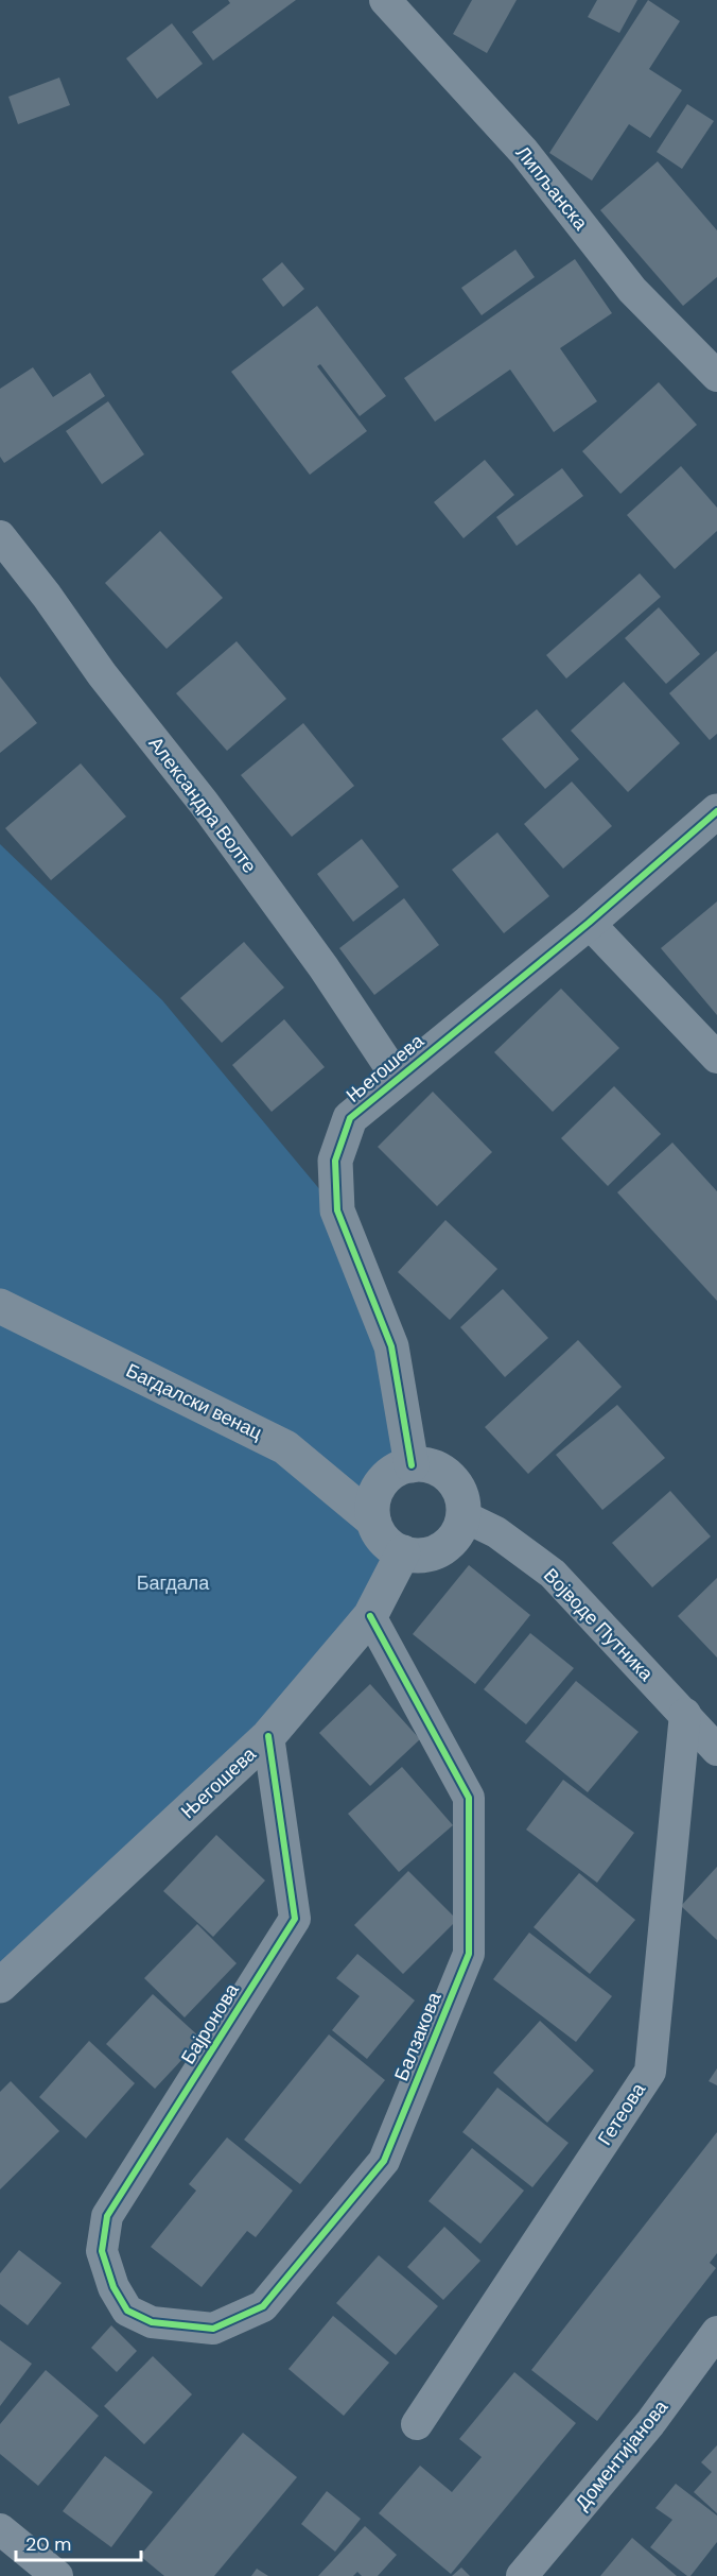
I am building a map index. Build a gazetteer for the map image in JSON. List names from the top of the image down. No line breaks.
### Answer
{"streets":{"street":["Липљанска","Александра Волте","Његошева","Багдалски венац","Војводе Путника","Бајронова","Балзакова","Гетеова","Доментијанова"]},"crossings":[["Александра Волте","Његошева"],["Његошева","Багдалски венац"],["Његошева","Војводе Путника"],["Његошева","Бајронова"],["Његошева","Балзакова"],["Багдалски венац","Војводе Путника"],["Војводе Путника","Гетеова"],["Бајронова","Балзакова"]],"parks":["Багдала"],"scale_bar":"20 m"}
